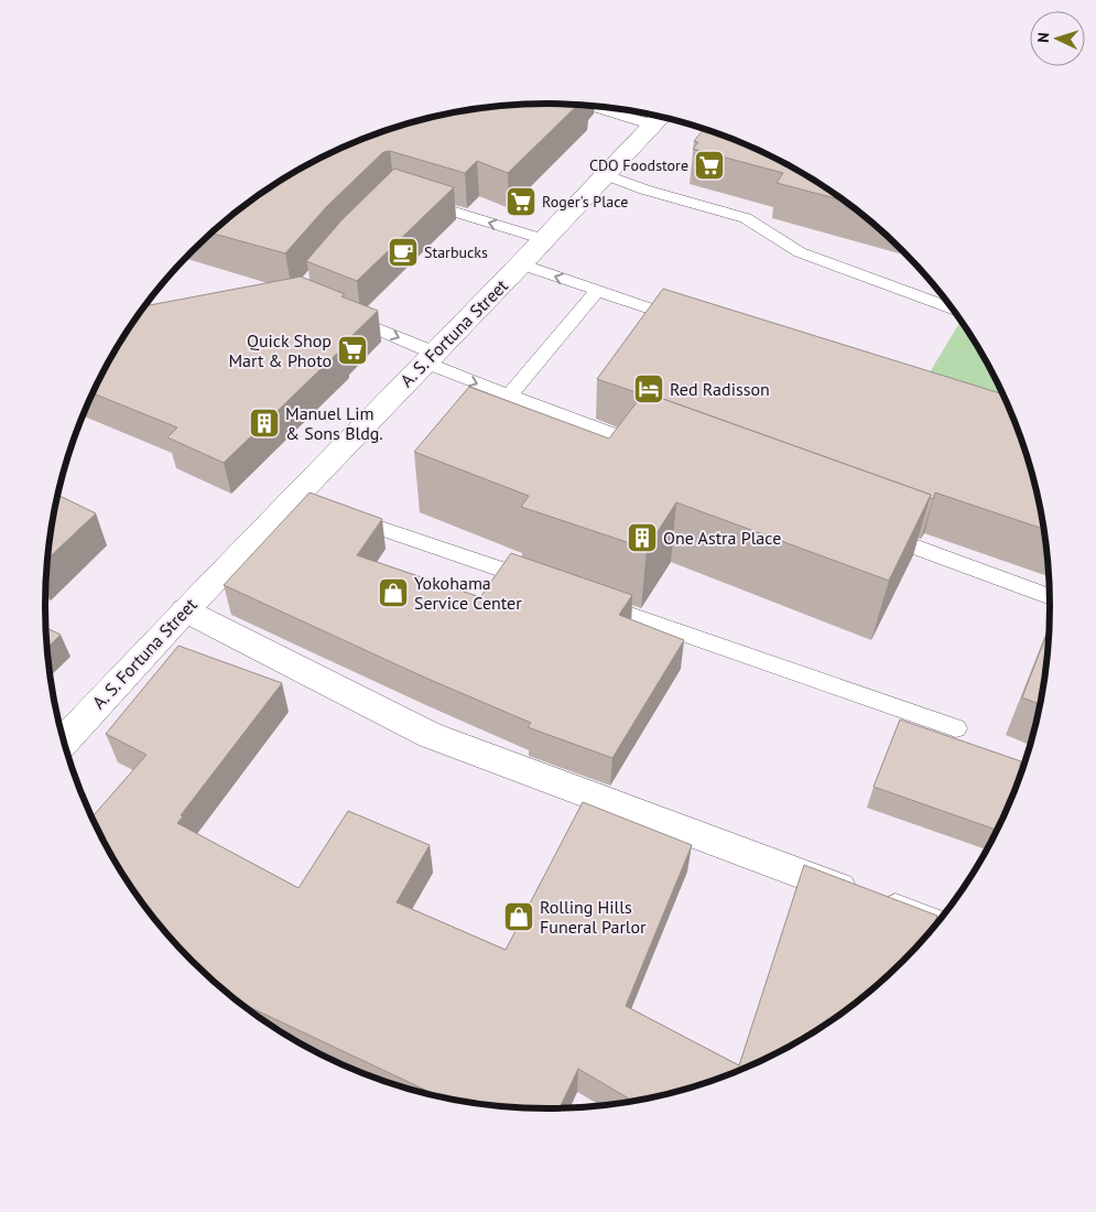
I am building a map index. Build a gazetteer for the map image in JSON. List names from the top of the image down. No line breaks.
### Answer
{"streets":{"main road":["A. S. Fortuna Street"]},"places":{"supermarket":["CDO Foodstore","Roger's Place","Quick Shop Mart & Photo"],"cafe":["Starbucks"],"hotel":["Red Radisson"],"building":["Manuel Lim & Sons Bldg.","One Astra Place"],"shop":["Yokohama Service Center","Rolling Hills Funeral Parlor"]},"north":"left"}
